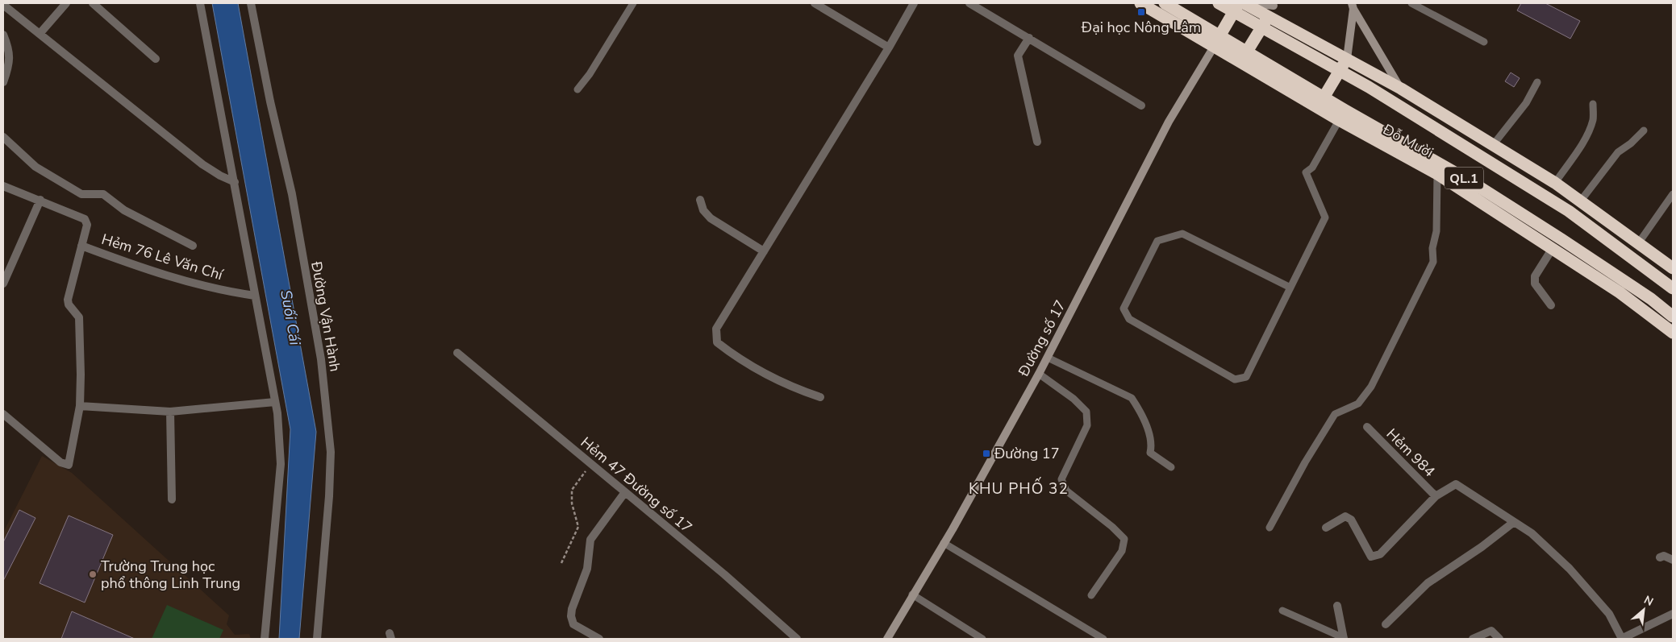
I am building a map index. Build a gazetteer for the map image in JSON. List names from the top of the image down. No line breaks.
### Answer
{"streets":{"highway":["Đỗ Mười","QL.1"],"street":["Hẻm 76 Lê Văn Chí","Đường Vận Hành","Đường số 17","Hẻm 984","Hẻm 47 Đường số 17"]},"crossings":[["Đỗ Mười","Đường số 17"]],"districts":["KHU PHỐ 32"],"water":["Suối Cái"],"places":{"transit":["Đại học Nông Lâm","Đường 17"],"other":["Trường Trung học phổ thông Linh Trung"]},"north":"top right"}
